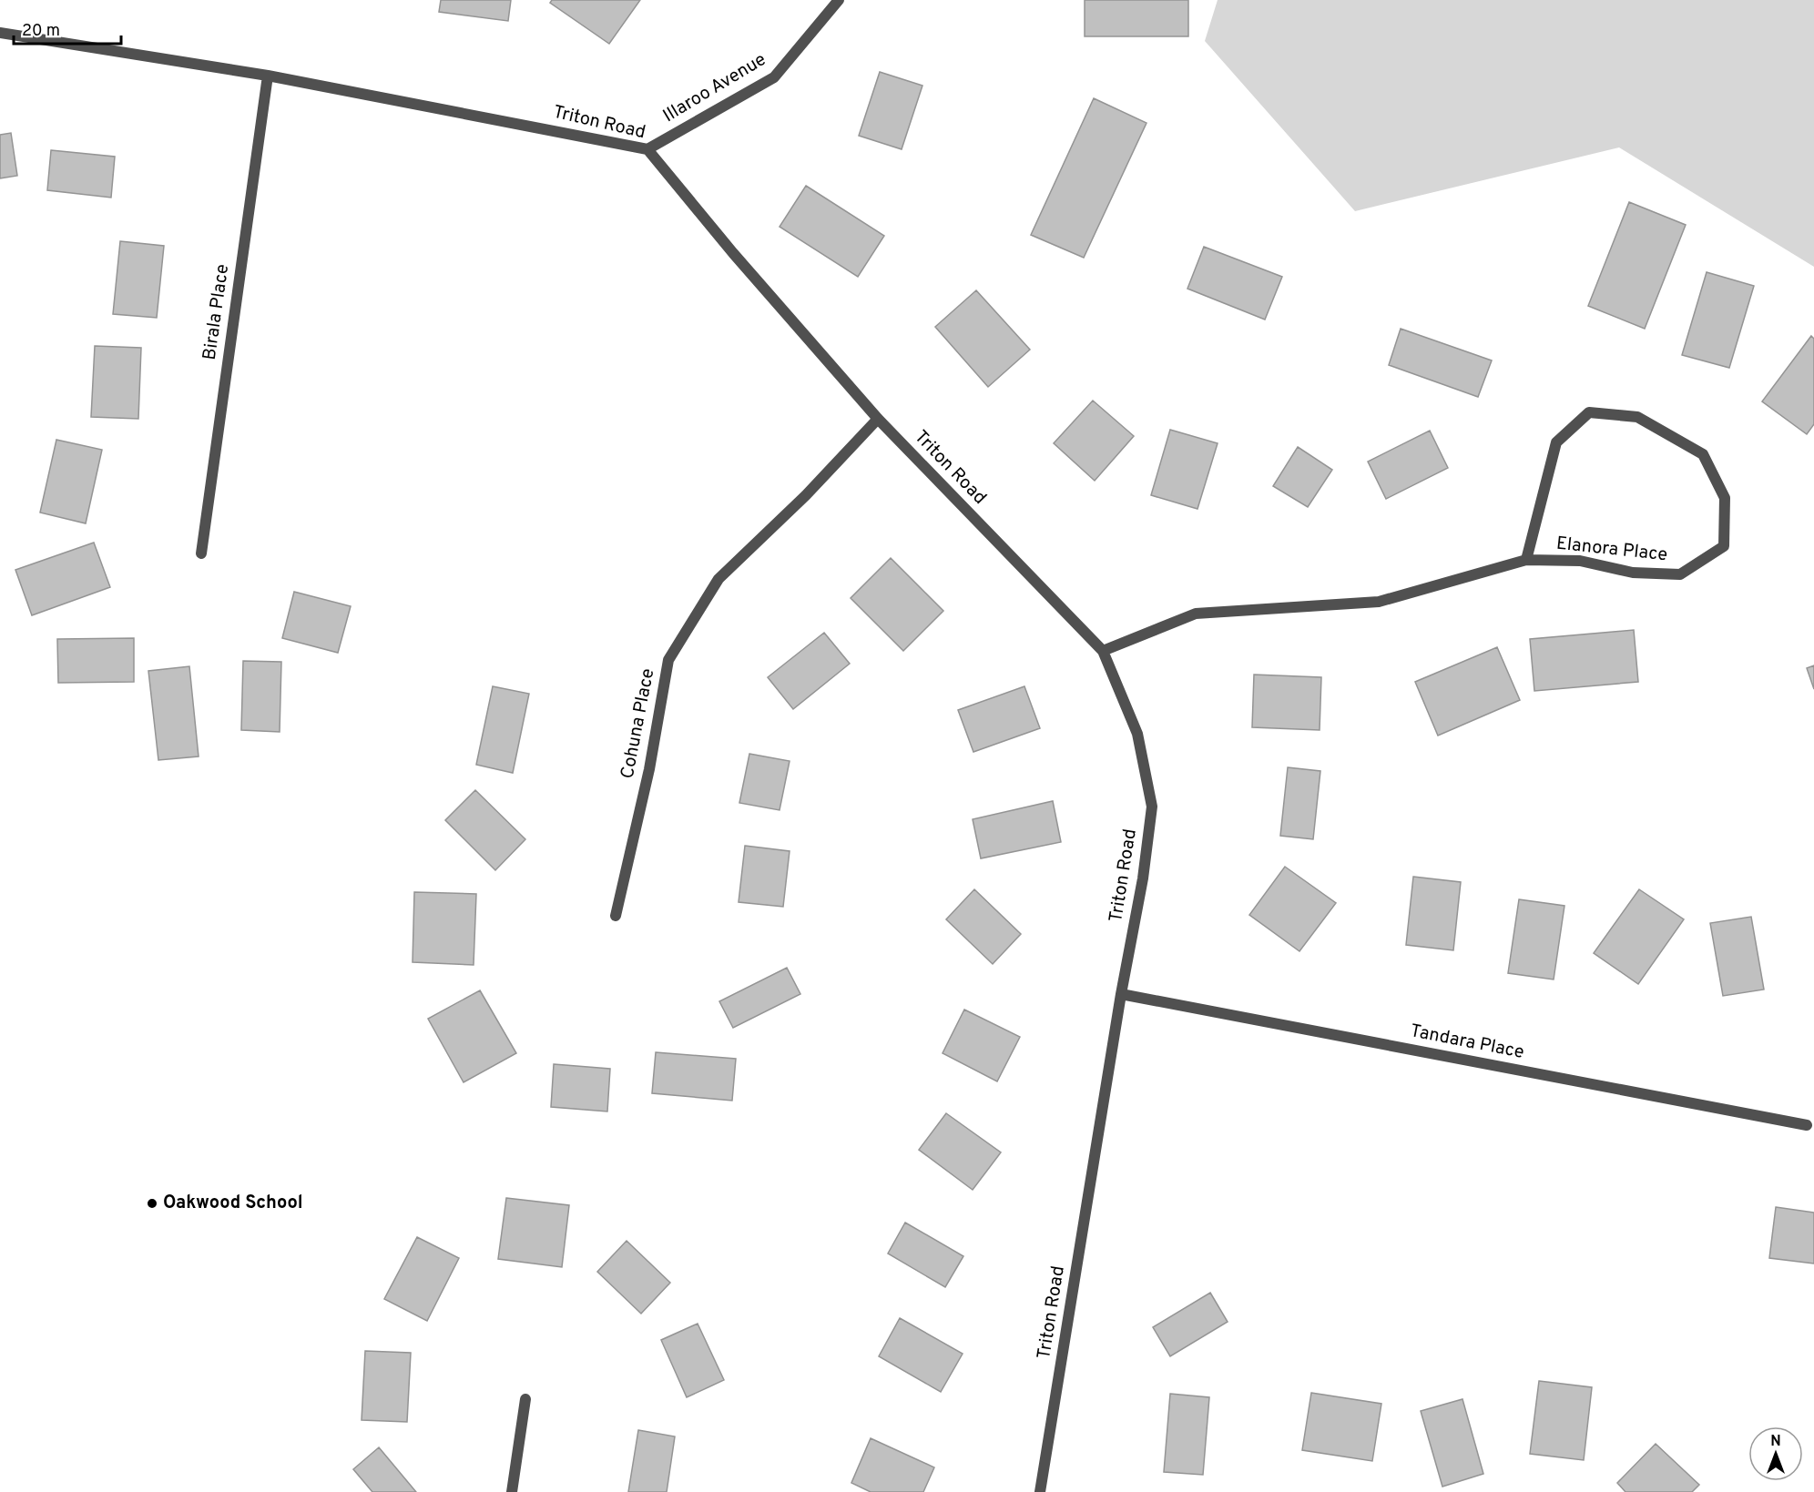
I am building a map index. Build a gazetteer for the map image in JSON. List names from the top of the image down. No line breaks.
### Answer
{"streets":{"street":["Illaroo Avenue","Triton Road","Birala Place","Elanora Place","Cohuna Place","Tandara Place"]},"crossings":[["Illaroo Avenue","Triton Road"],["Triton Road","Birala Place"],["Triton Road","Elanora Place"],["Triton Road","Cohuna Place"],["Triton Road","Tandara Place"]],"places":["Oakwood School"],"scale_bar":"20 m","north":"top"}
